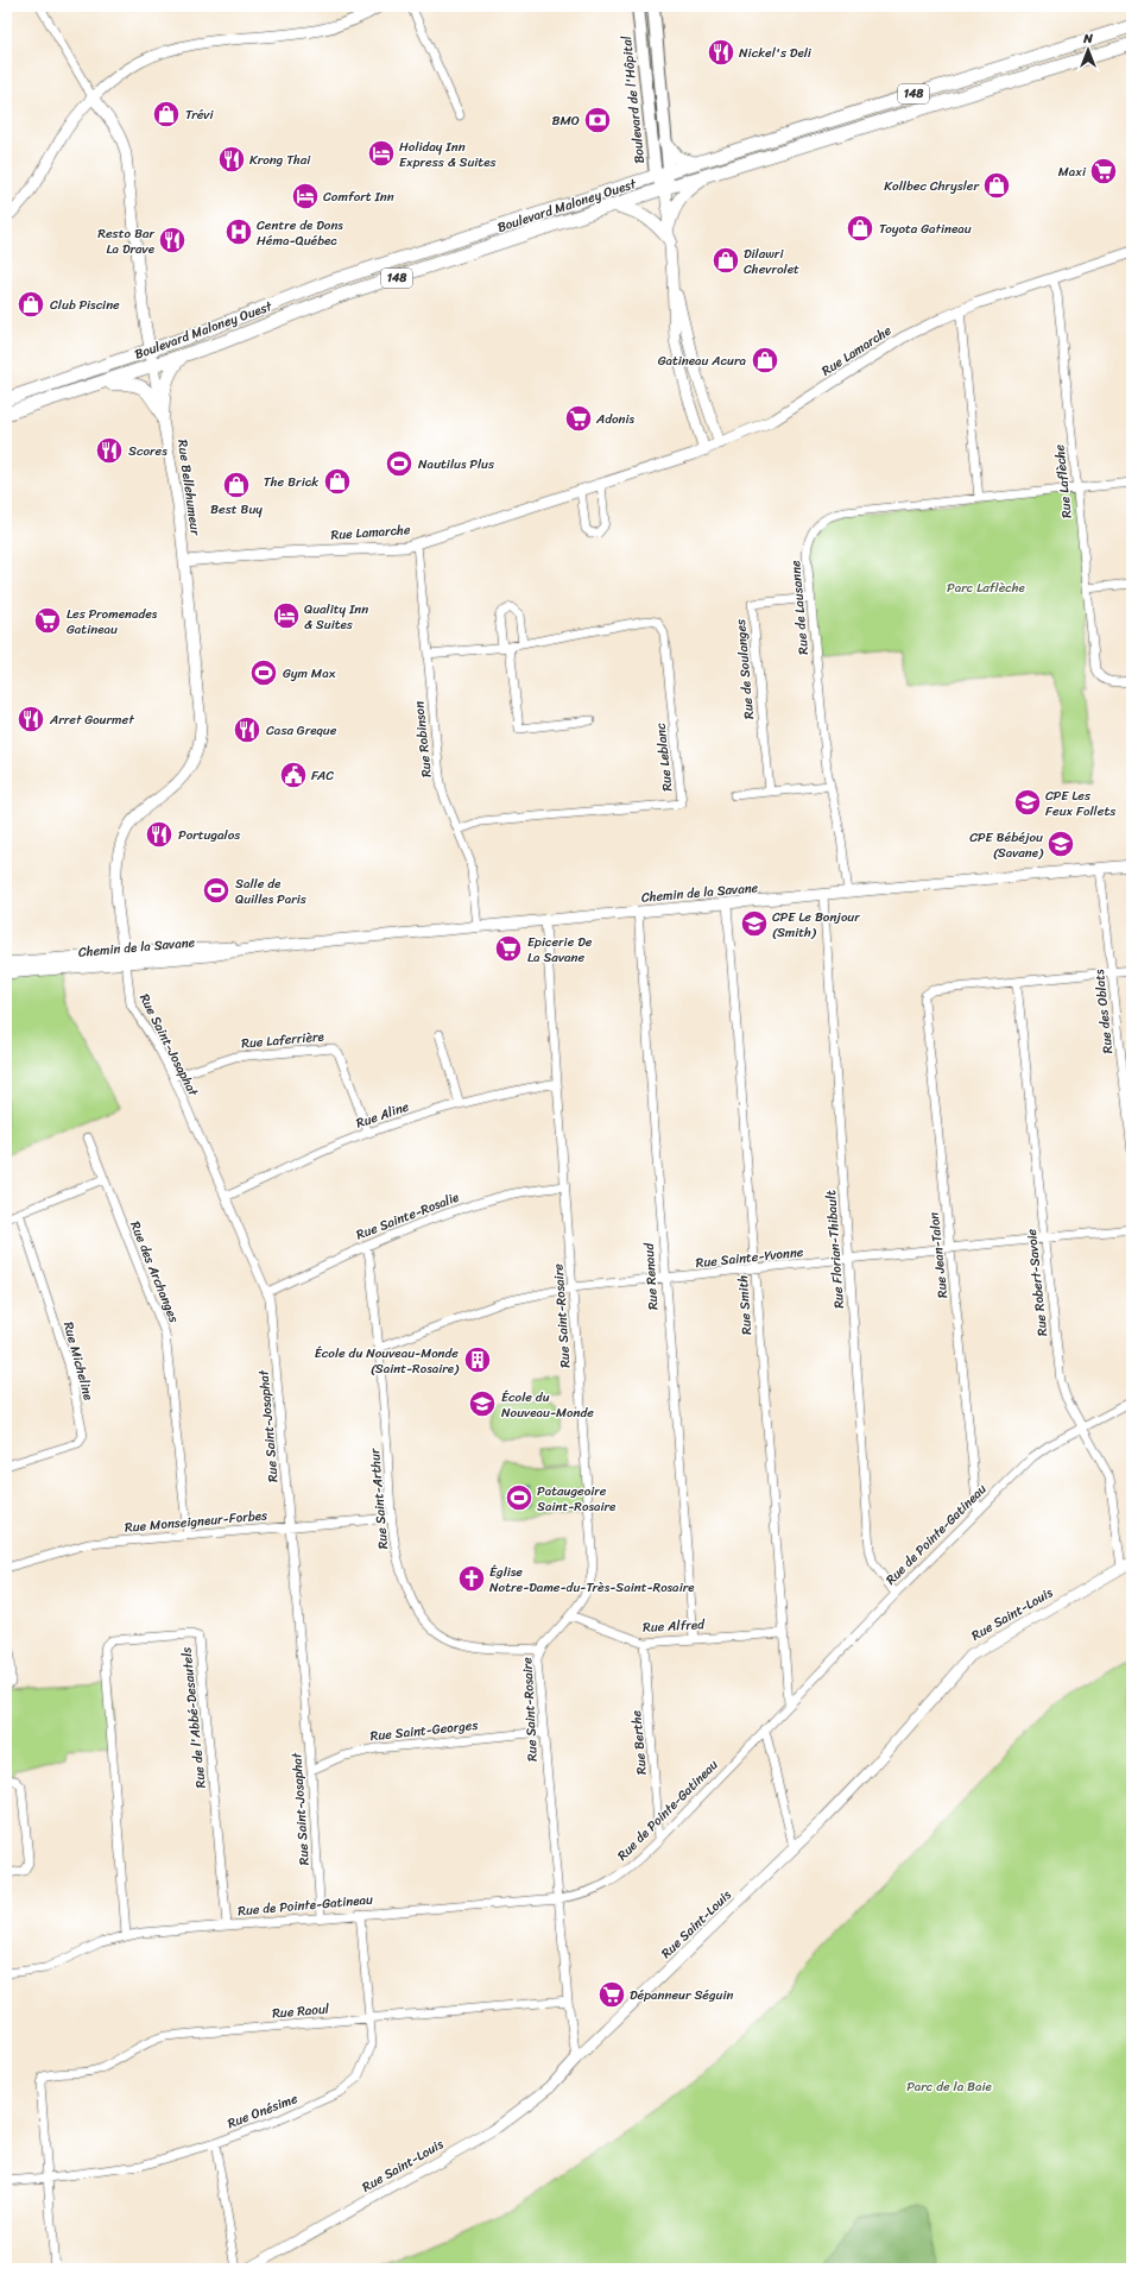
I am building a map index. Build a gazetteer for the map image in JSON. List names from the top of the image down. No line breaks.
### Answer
{"streets":{"main road":["148","Boulevard de l'Hôpital","Boulevard Maloney Ouest"],"street":["Rue Lamarche","Rue Laflèche","Rue Bellehumeur","Rue de Lausanne","Rue de Soulanges","Rue Robinson","Rue Leblanc","Chemin de la Savane","Rue des Oblats","Rue Laferrière","Rue Saint-Josaphat","Rue Aline","Rue Sainte-Rosalie","Rue Florian-Thibault","Rue Jean-Talon","Rue Sainte-Yvonne","Rue des Archanges","Rue Renaud","Rue Robert-Savoie","Rue Smith","Rue Saint-Rosaire","Rue Micheline","Rue Saint-Arthur","Rue Monseigneur-Forbes","Rue de Pointe-Gatineau","Rue Saint-Louis","Rue Alfred","Rue de l'Abbé-Desautels","Rue Saint-Georges","Rue Berthe","Rue Raoul","Rue Onésime"]},"crossings":[["Boulevard de l'Hôpital","Boulevard Maloney Ouest"],["Boulevard Maloney Ouest","Rue Bellehumeur"],["Rue Lamarche","Rue Laflèche"],["Rue Lamarche","Rue Bellehumeur"],["Rue Lamarche","Rue Robinson"],["Rue Laflèche","Rue de Lausanne"],["Rue Bellehumeur","Chemin de la Savane"],["Rue Bellehumeur","Rue Saint-Josaphat"],["Rue de Lausanne","Rue de Soulanges"],["Rue de Lausanne","Chemin de la Savane"],["Rue Robinson","Rue Leblanc"],["Rue Robinson","Chemin de la Savane"],["Chemin de la Savane","Rue des Oblats"],["Chemin de la Savane","Rue Saint-Josaphat"],["Chemin de la Savane","Rue Florian-Thibault"],["Chemin de la Savane","Rue Renaud"],["Chemin de la Savane","Rue Smith"],["Chemin de la Savane","Rue Saint-Rosaire"],["Rue Laferrière","Rue Saint-Josaphat"],["Rue Laferrière","Rue Aline"],["Rue Saint-Josaphat","Rue Aline"],["Rue Saint-Josaphat","Rue Sainte-Rosalie"],["Rue Saint-Josaphat","Rue Monseigneur-Forbes"],["Rue Saint-Josaphat","Rue de Pointe-Gatineau"],["Rue Saint-Josaphat","Rue Saint-Georges"],["Rue Aline","Rue Saint-Rosaire"],["Rue Sainte-Rosalie","Rue Saint-Rosaire"],["Rue Sainte-Rosalie","Rue Saint-Arthur"],["Rue Florian-Thibault","Rue Sainte-Yvonne"],["Rue Florian-Thibault","Rue de Pointe-Gatineau"],["Rue Jean-Talon","Rue Sainte-Yvonne"],["Rue Jean-Talon","Rue Robert-Savoie"],["Rue Jean-Talon","Rue de Pointe-Gatineau"],["Rue Sainte-Yvonne","Rue Renaud"],["Rue Sainte-Yvonne","Rue Robert-Savoie"],["Rue Sainte-Yvonne","Rue Smith"],["Rue Sainte-Yvonne","Rue Saint-Rosaire"],["Rue Sainte-Yvonne","Rue Saint-Arthur"],["Rue des Archanges","Rue Monseigneur-Forbes"],["Rue Renaud","Rue Alfred"],["Rue Robert-Savoie","Rue de Pointe-Gatineau"],["Rue Robert-Savoie","Rue Saint-Louis"],["Rue Smith","Rue de Pointe-Gatineau"],["Rue Smith","Rue Alfred"],["Rue Saint-Rosaire","Rue Saint-Arthur"],["Rue Saint-Rosaire","Rue de Pointe-Gatineau"],["Rue Saint-Rosaire","Rue Saint-Louis"],["Rue Saint-Rosaire","Rue Alfred"],["Rue Saint-Rosaire","Rue Saint-Georges"],["Rue Saint-Rosaire","Rue Raoul"],["Rue Saint-Arthur","Rue Monseigneur-Forbes"],["Rue de Pointe-Gatineau","Rue de l'Abbé-Desautels"],["Rue de Pointe-Gatineau","Rue Berthe"],["Rue de Pointe-Gatineau","Rue Onésime"],["Rue Alfred","Rue Berthe"],["Rue Raoul","Rue Onésime"]],"parks":["Parc Laflèche","Parc de la Baie"],"places":{"restaurant":["Nickel's Deli","Krong Thai","Resto Bar La Drave","Scores","Arret Gourmet","Casa Greque","Portugalos"],"shop":["Trévi","Kollbec Chrysler","Toyota Gatineau","Dilawri Chevrolet","Club Piscine","Gatineau Acura","The Brick","Best Buy"],"bank":["BMO"],"hotel":["Holiday Inn Express & Suites","Comfort Inn","Quality Inn & Suites"],"supermarket":["Maxi","Adonis","Les Promenades Gatineau","Epicerie De La Savane","Dépanneur Séguin"],"hospital":["Centre de Dons Héma-Québec"],"sports":["Nautilus Plus","Gym Max","Salle de Quilles Paris","Pataugeoire Saint-Rosaire"],"public building":["FAC"],"school or university":["CPE Les Feux Follets","CPE Bébéjou (Savane)","CPE Le Bonjour (Smith)","École du Nouveau-Monde"],"building":["École du Nouveau-Monde (Saint-Rosaire)"],"church":["Église Notre-Dame-du-Très-Saint-Rosaire"]},"north":"top"}
